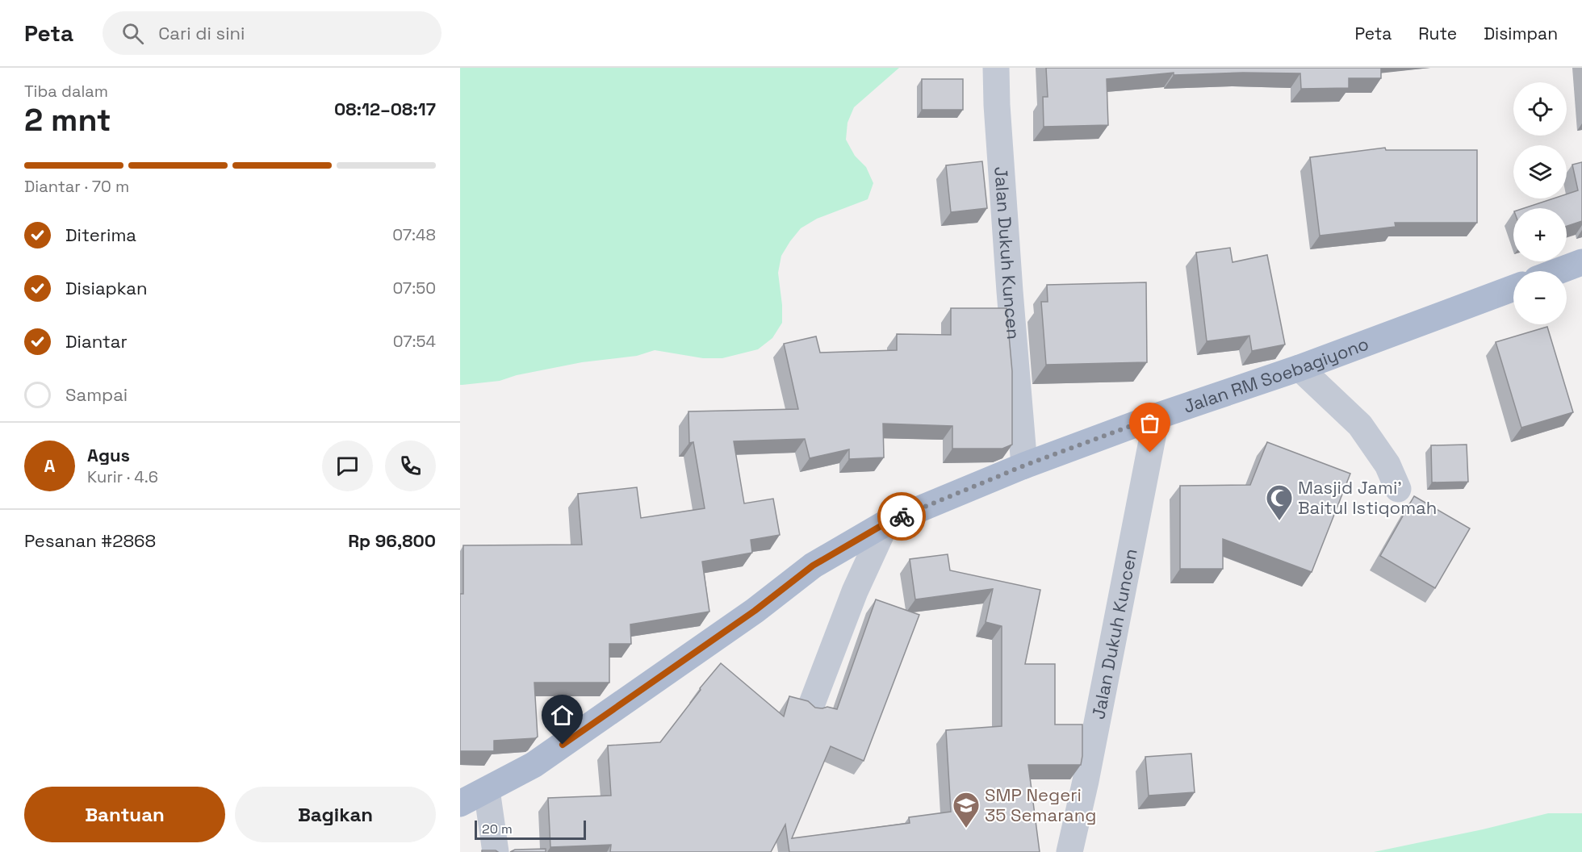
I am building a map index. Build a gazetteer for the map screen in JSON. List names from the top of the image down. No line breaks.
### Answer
{"streets":{"main road":["Jalan RM Soebagiyono"],"street":["Jalan Dukuh Kuncen"]},"crossings":[["Jalan Dukuh Kuncen","Jalan RM Soebagiyono"]],"places":{"mosque":["Masjid Jami' Baitul Istiqomah"],"school or university":["SMP Negeri 35 Semarang"]},"scale_bar":"20 m","page":{"header":"Peta","search":"Cari di sini","nav":["Peta","Rute","Disimpan"],"heading":["2 mnt","Tiba dalam","08:12–08:17"],"panel":["Agus","Kurir · 4.6","Pesanan #2868","Rp 96,800"],"map_buttons":["+","−"],"bar":"Diantar · 70 m","list":[["Diterima","07:48"],["Disiapkan","07:50"],["Diantar","07:54"],"Sampai"],"round":"A","buttons":["Bantuan","Bagikan"],"scale":"20 m"}}
